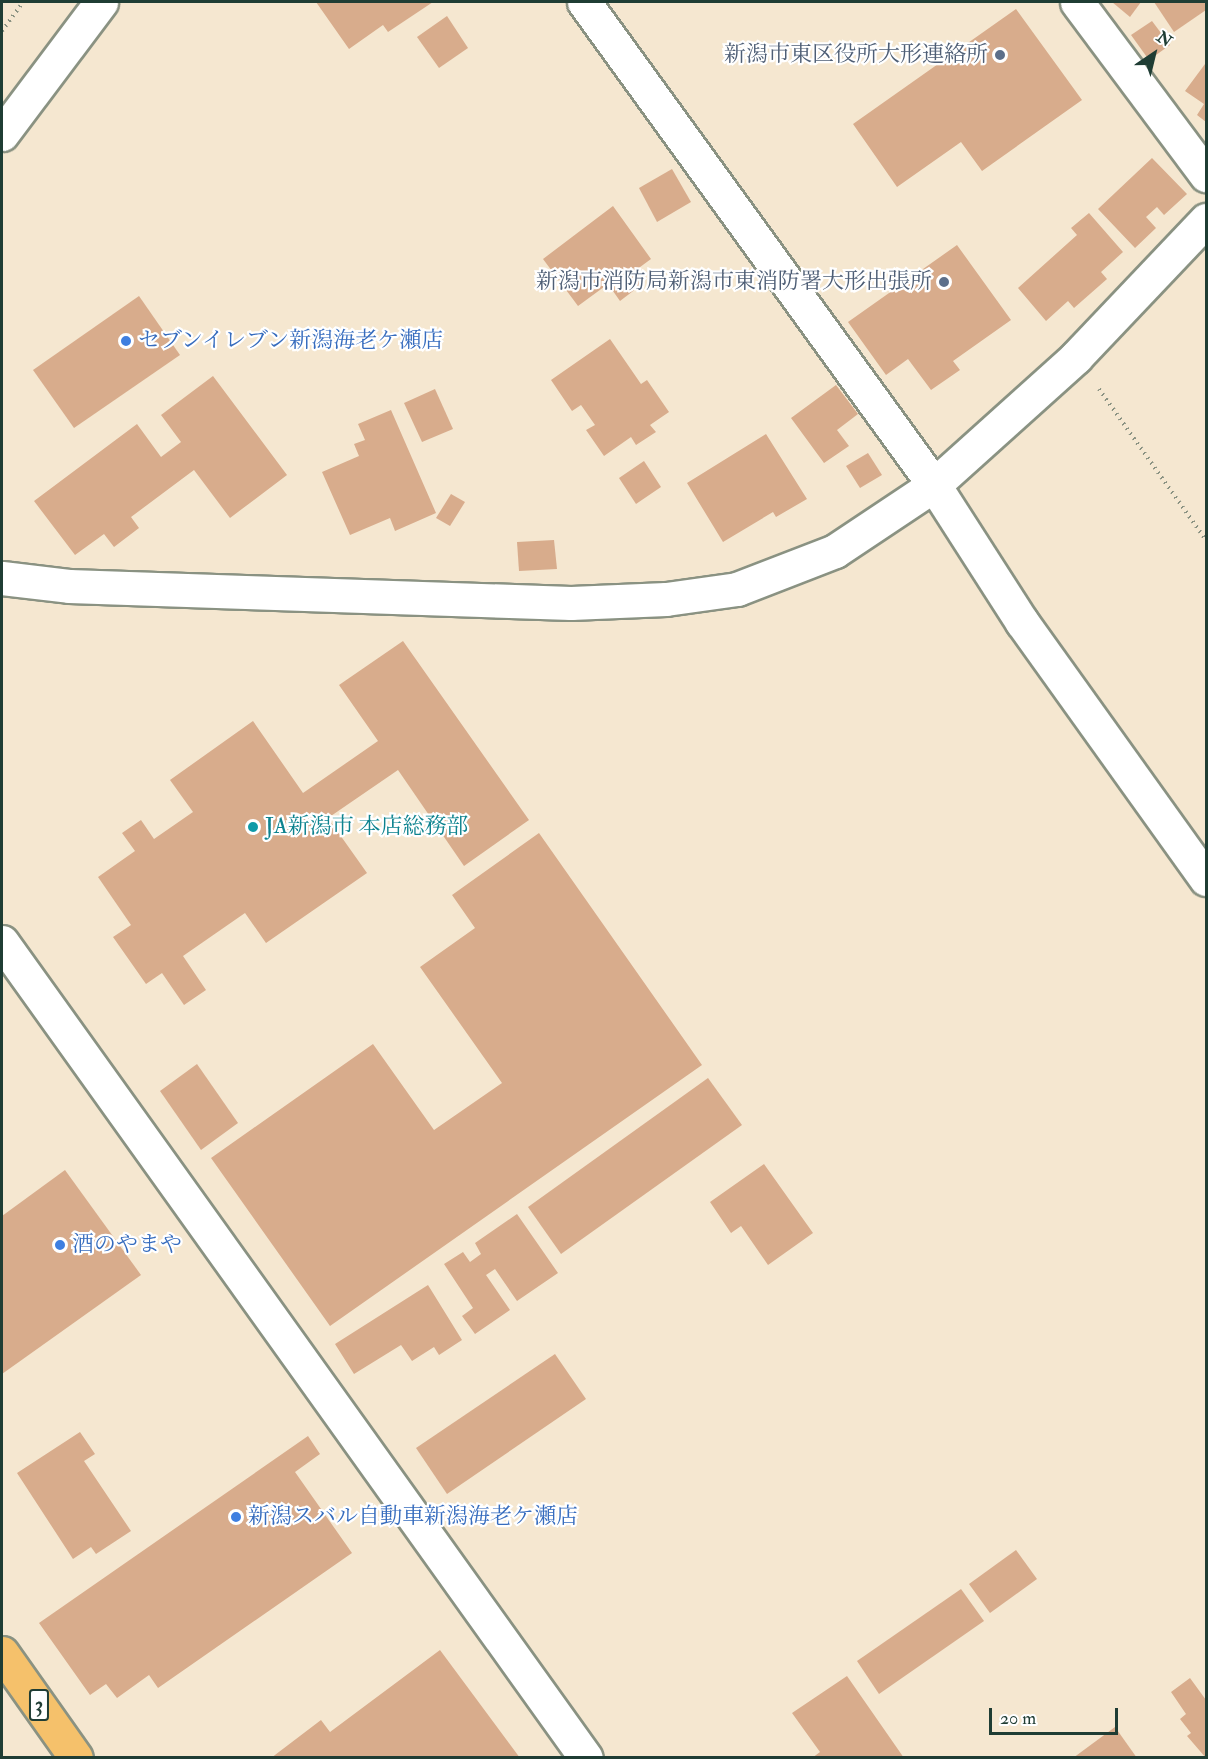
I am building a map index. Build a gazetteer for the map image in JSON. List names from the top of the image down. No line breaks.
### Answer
{"streets":{"main road":["3"]},"places":["新潟市東区役所大形連絡所","新潟市消防局新潟市東消防署大形出張所","セブンイレブン新潟海老ケ瀬店","JA新潟市 本店総務部","酒のやまや","新潟スバル自動車新潟海老ケ瀬店"],"scale_bar":"20 m","north":"top right"}
